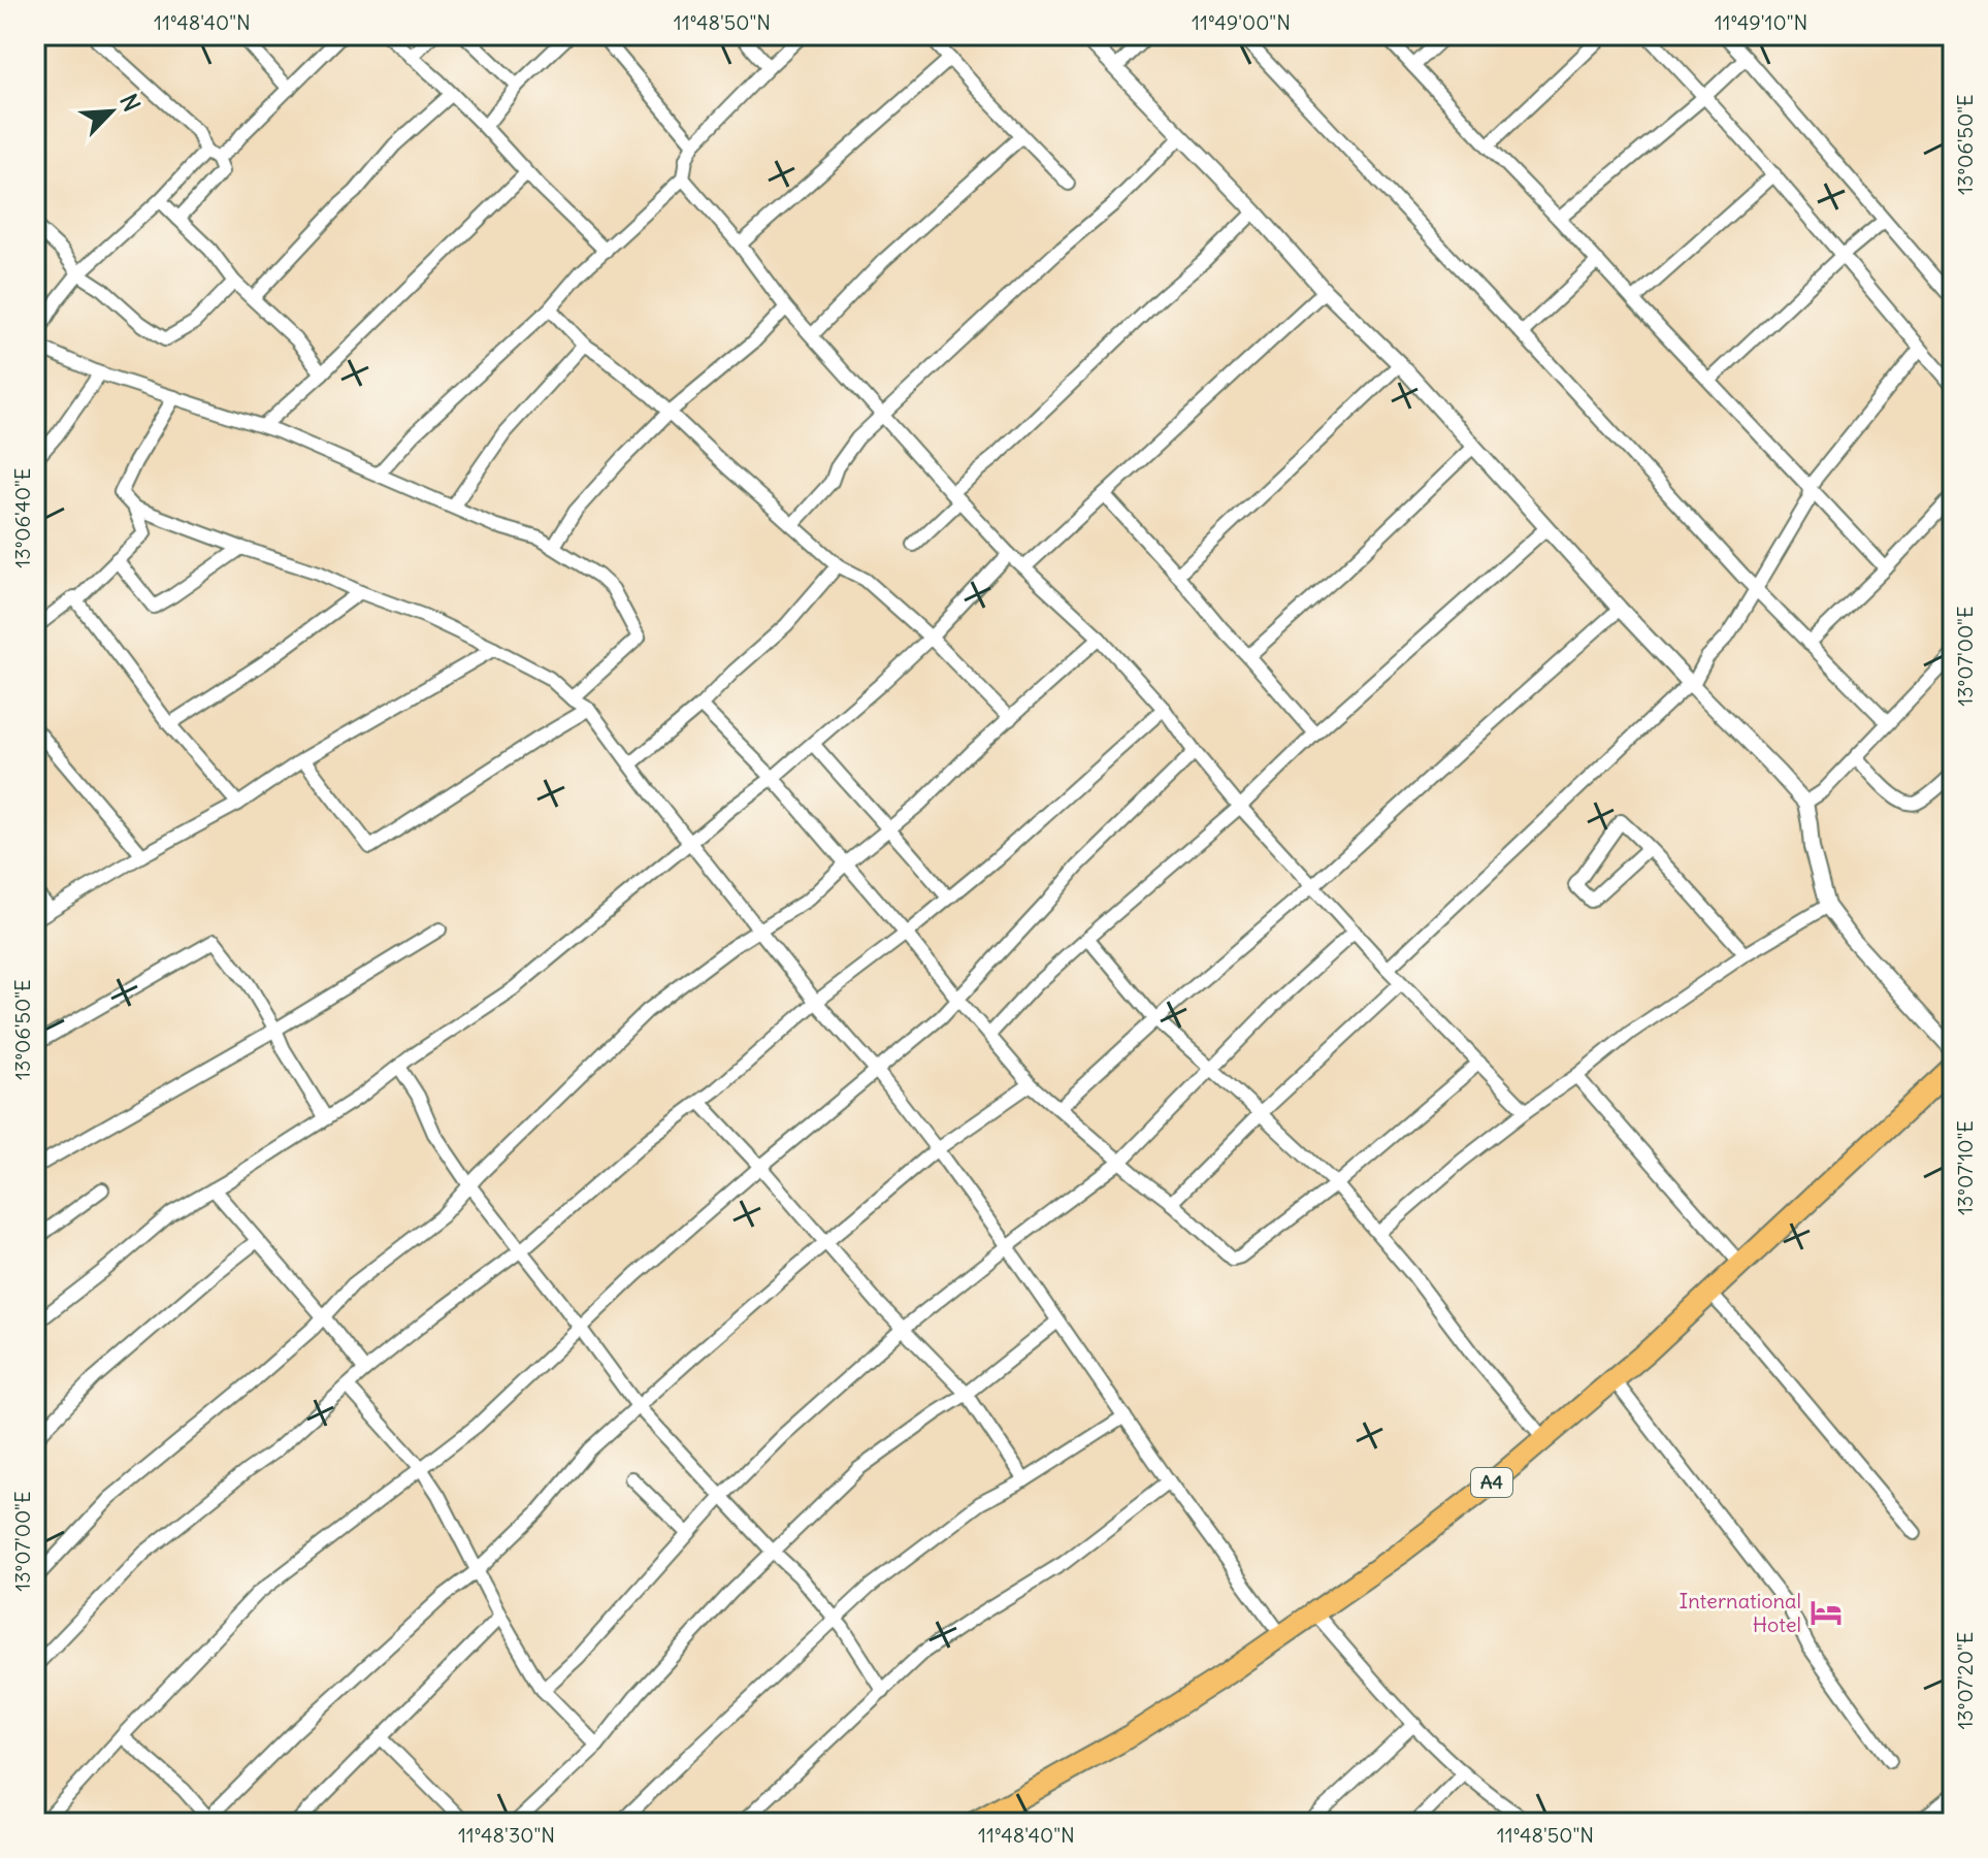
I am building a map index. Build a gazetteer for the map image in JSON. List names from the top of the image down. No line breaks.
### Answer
{"streets":{"highway":["A4"]},"places":{"hotel":["International Hotel"]},"north":"top right","coordinates":["11°48'40\"N","11°48'50\"N","11°49'00\"N","11°49'10\"N","13°06'50\"E","13°06'40\"E","13°07'00\"E","13°07'10\"E","13°07'20\"E","11°48'30\"N"]}
